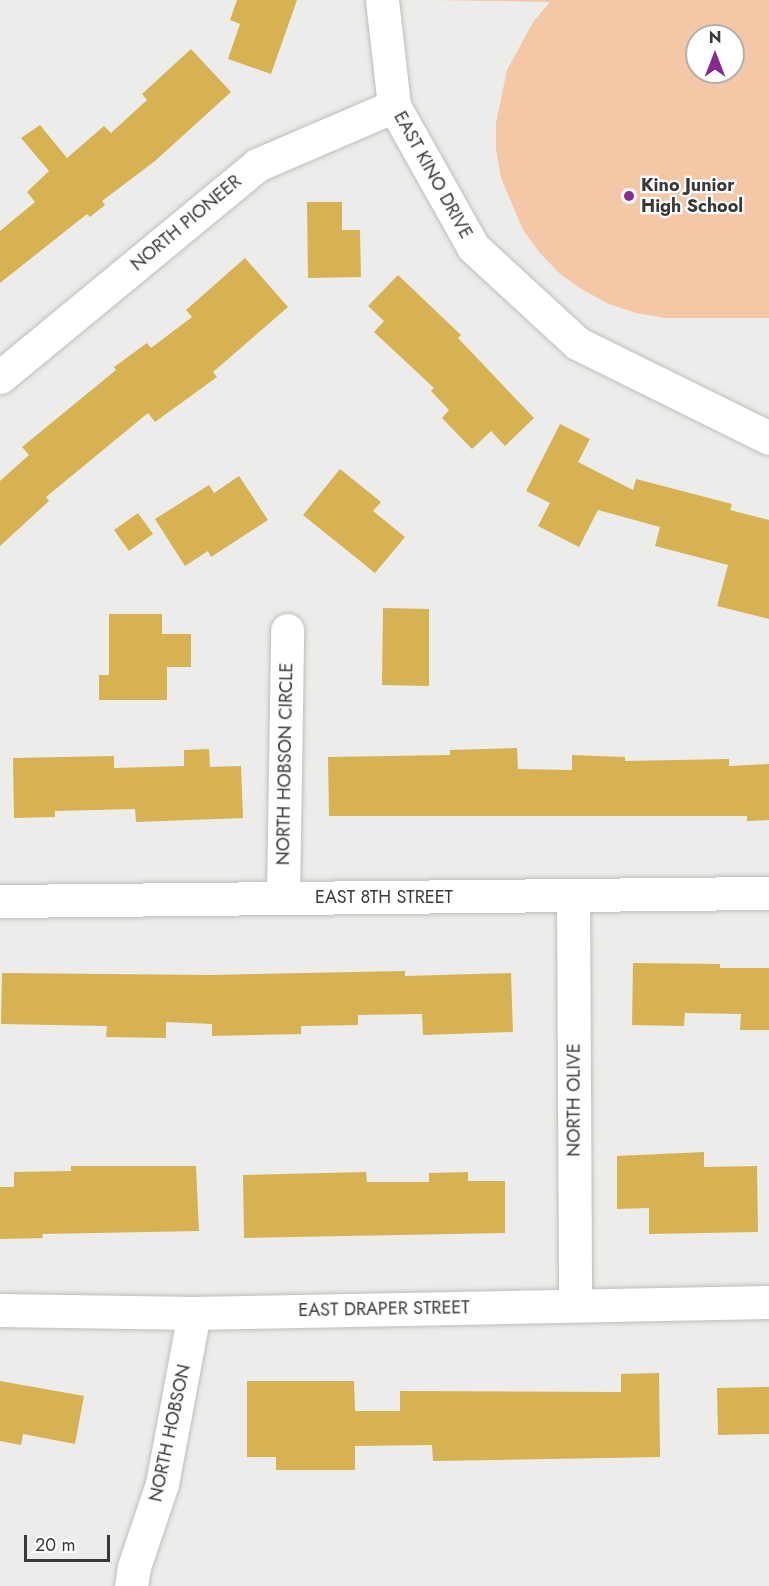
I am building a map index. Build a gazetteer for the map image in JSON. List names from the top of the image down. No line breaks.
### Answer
{"streets":{"street":["EAST KINO DRIVE","NORTH PIONEER","NORTH HOBSON CIRCLE","EAST 8TH STREET","NORTH OLIVE","EAST DRAPER STREET","NORTH HOBSON"]},"crossings":[["EAST KINO DRIVE","NORTH PIONEER"],["NORTH HOBSON CIRCLE","EAST 8TH STREET"],["EAST 8TH STREET","NORTH OLIVE"],["NORTH OLIVE","EAST DRAPER STREET"],["EAST DRAPER STREET","NORTH HOBSON"]],"places":["Kino Junior High School"],"scale_bar":"20 m","north":"top"}
